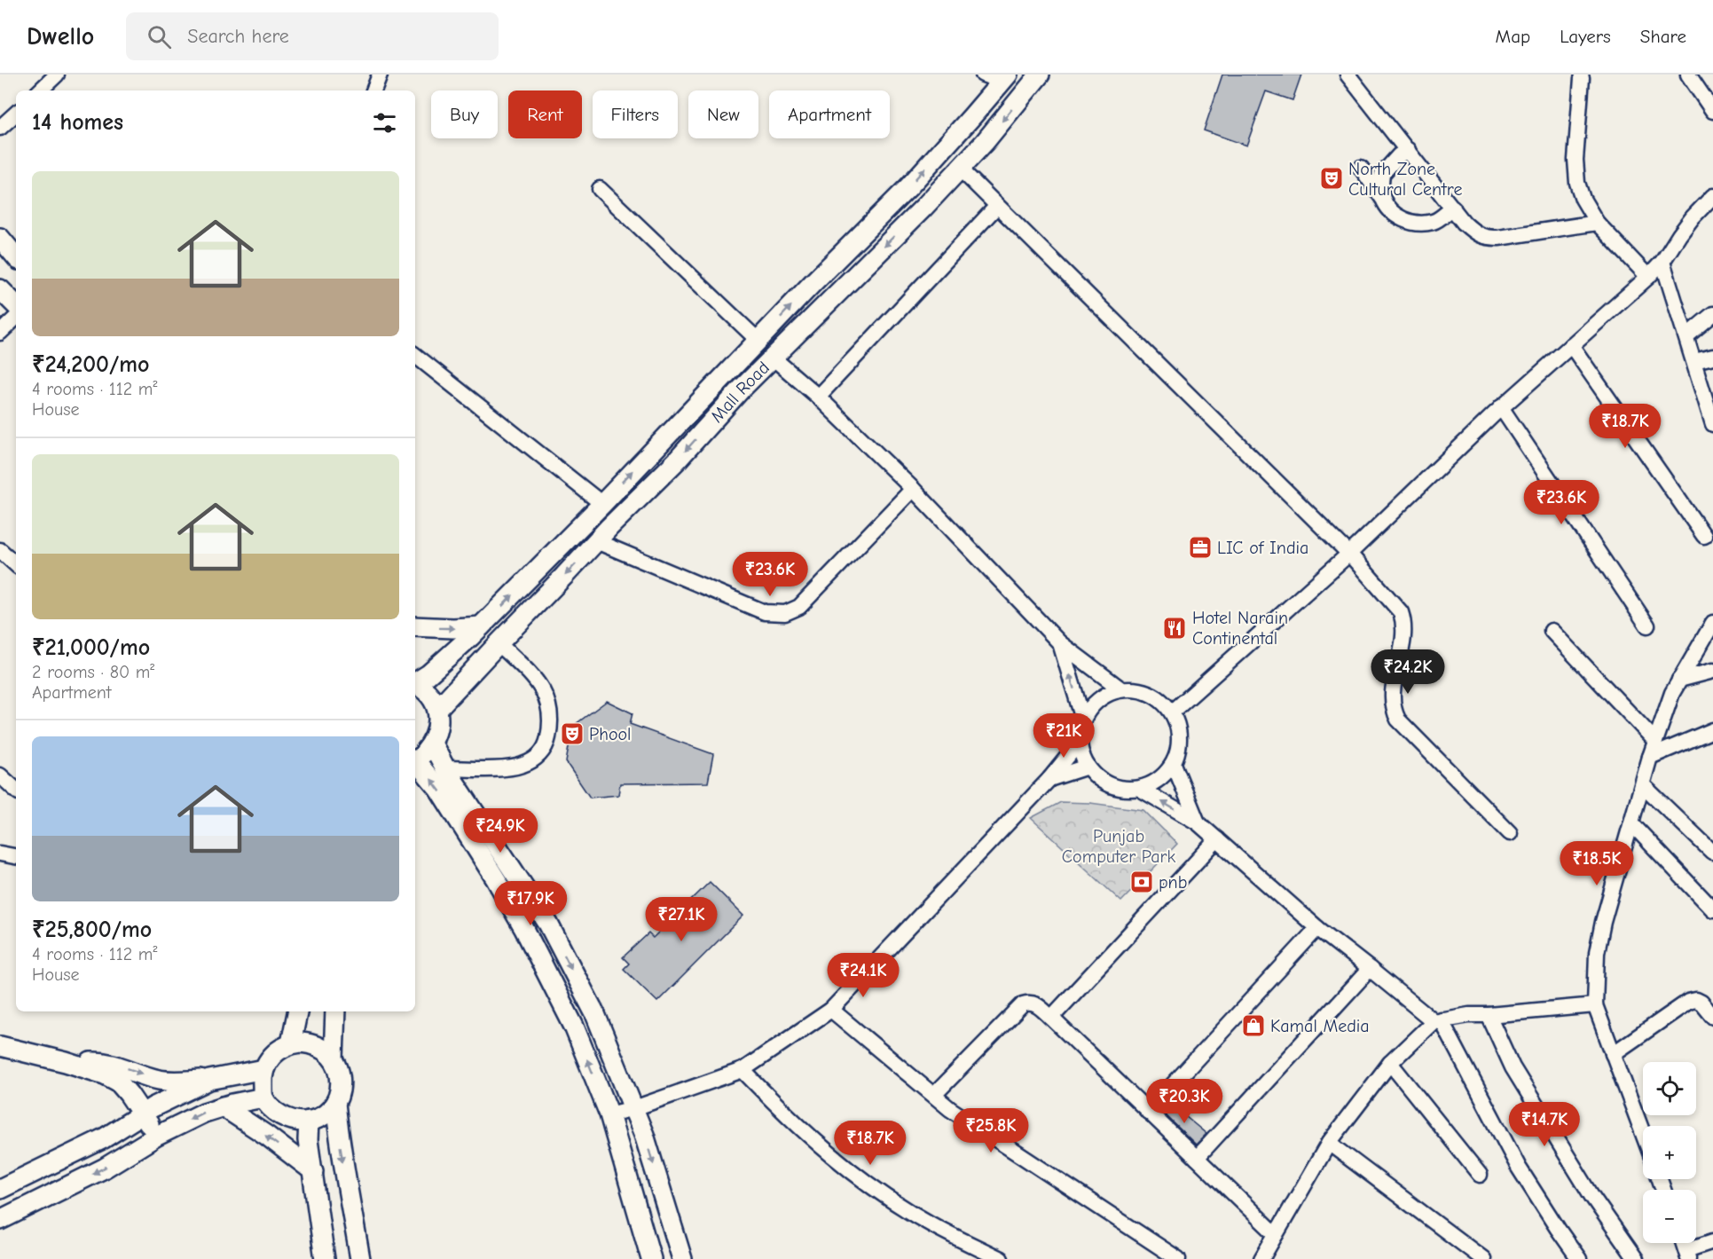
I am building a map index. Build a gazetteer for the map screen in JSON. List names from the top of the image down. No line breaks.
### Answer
{"streets":{"main road":["Mall Road"]},"parks":["Punjab Computer Park"],"places":{"theatre":["North Zone Cultural Centre","Phool"],"office":["LIC of India"],"restaurant":["Hotel Narain Continental"],"bank":["pnb"],"shop":["Kamal Media"]},"page":{"header":"Dwello","search":"Search here","nav":["Map","Layers","Share"],"chip":["Buy","Rent","Filters","New","Apartment"],"heading":"14 homes","list":[{"name":"₹24,200/mo","note":"4 rooms · 112 m² · House"},{"name":"₹21,000/mo","note":"2 rooms · 80 m² · Apartment"},{"name":"₹25,800/mo","note":"4 rooms · 112 m² · House"}],"price":["₹18.7K","₹23.6K","₹23.6K","₹24.2K","₹21K","₹24.9K","₹18.5K","₹17.9K","₹27.1K","₹24.1K","₹20.3K","₹14.7K","₹25.8K","₹18.7K"],"map_buttons":["+","−"]}}
